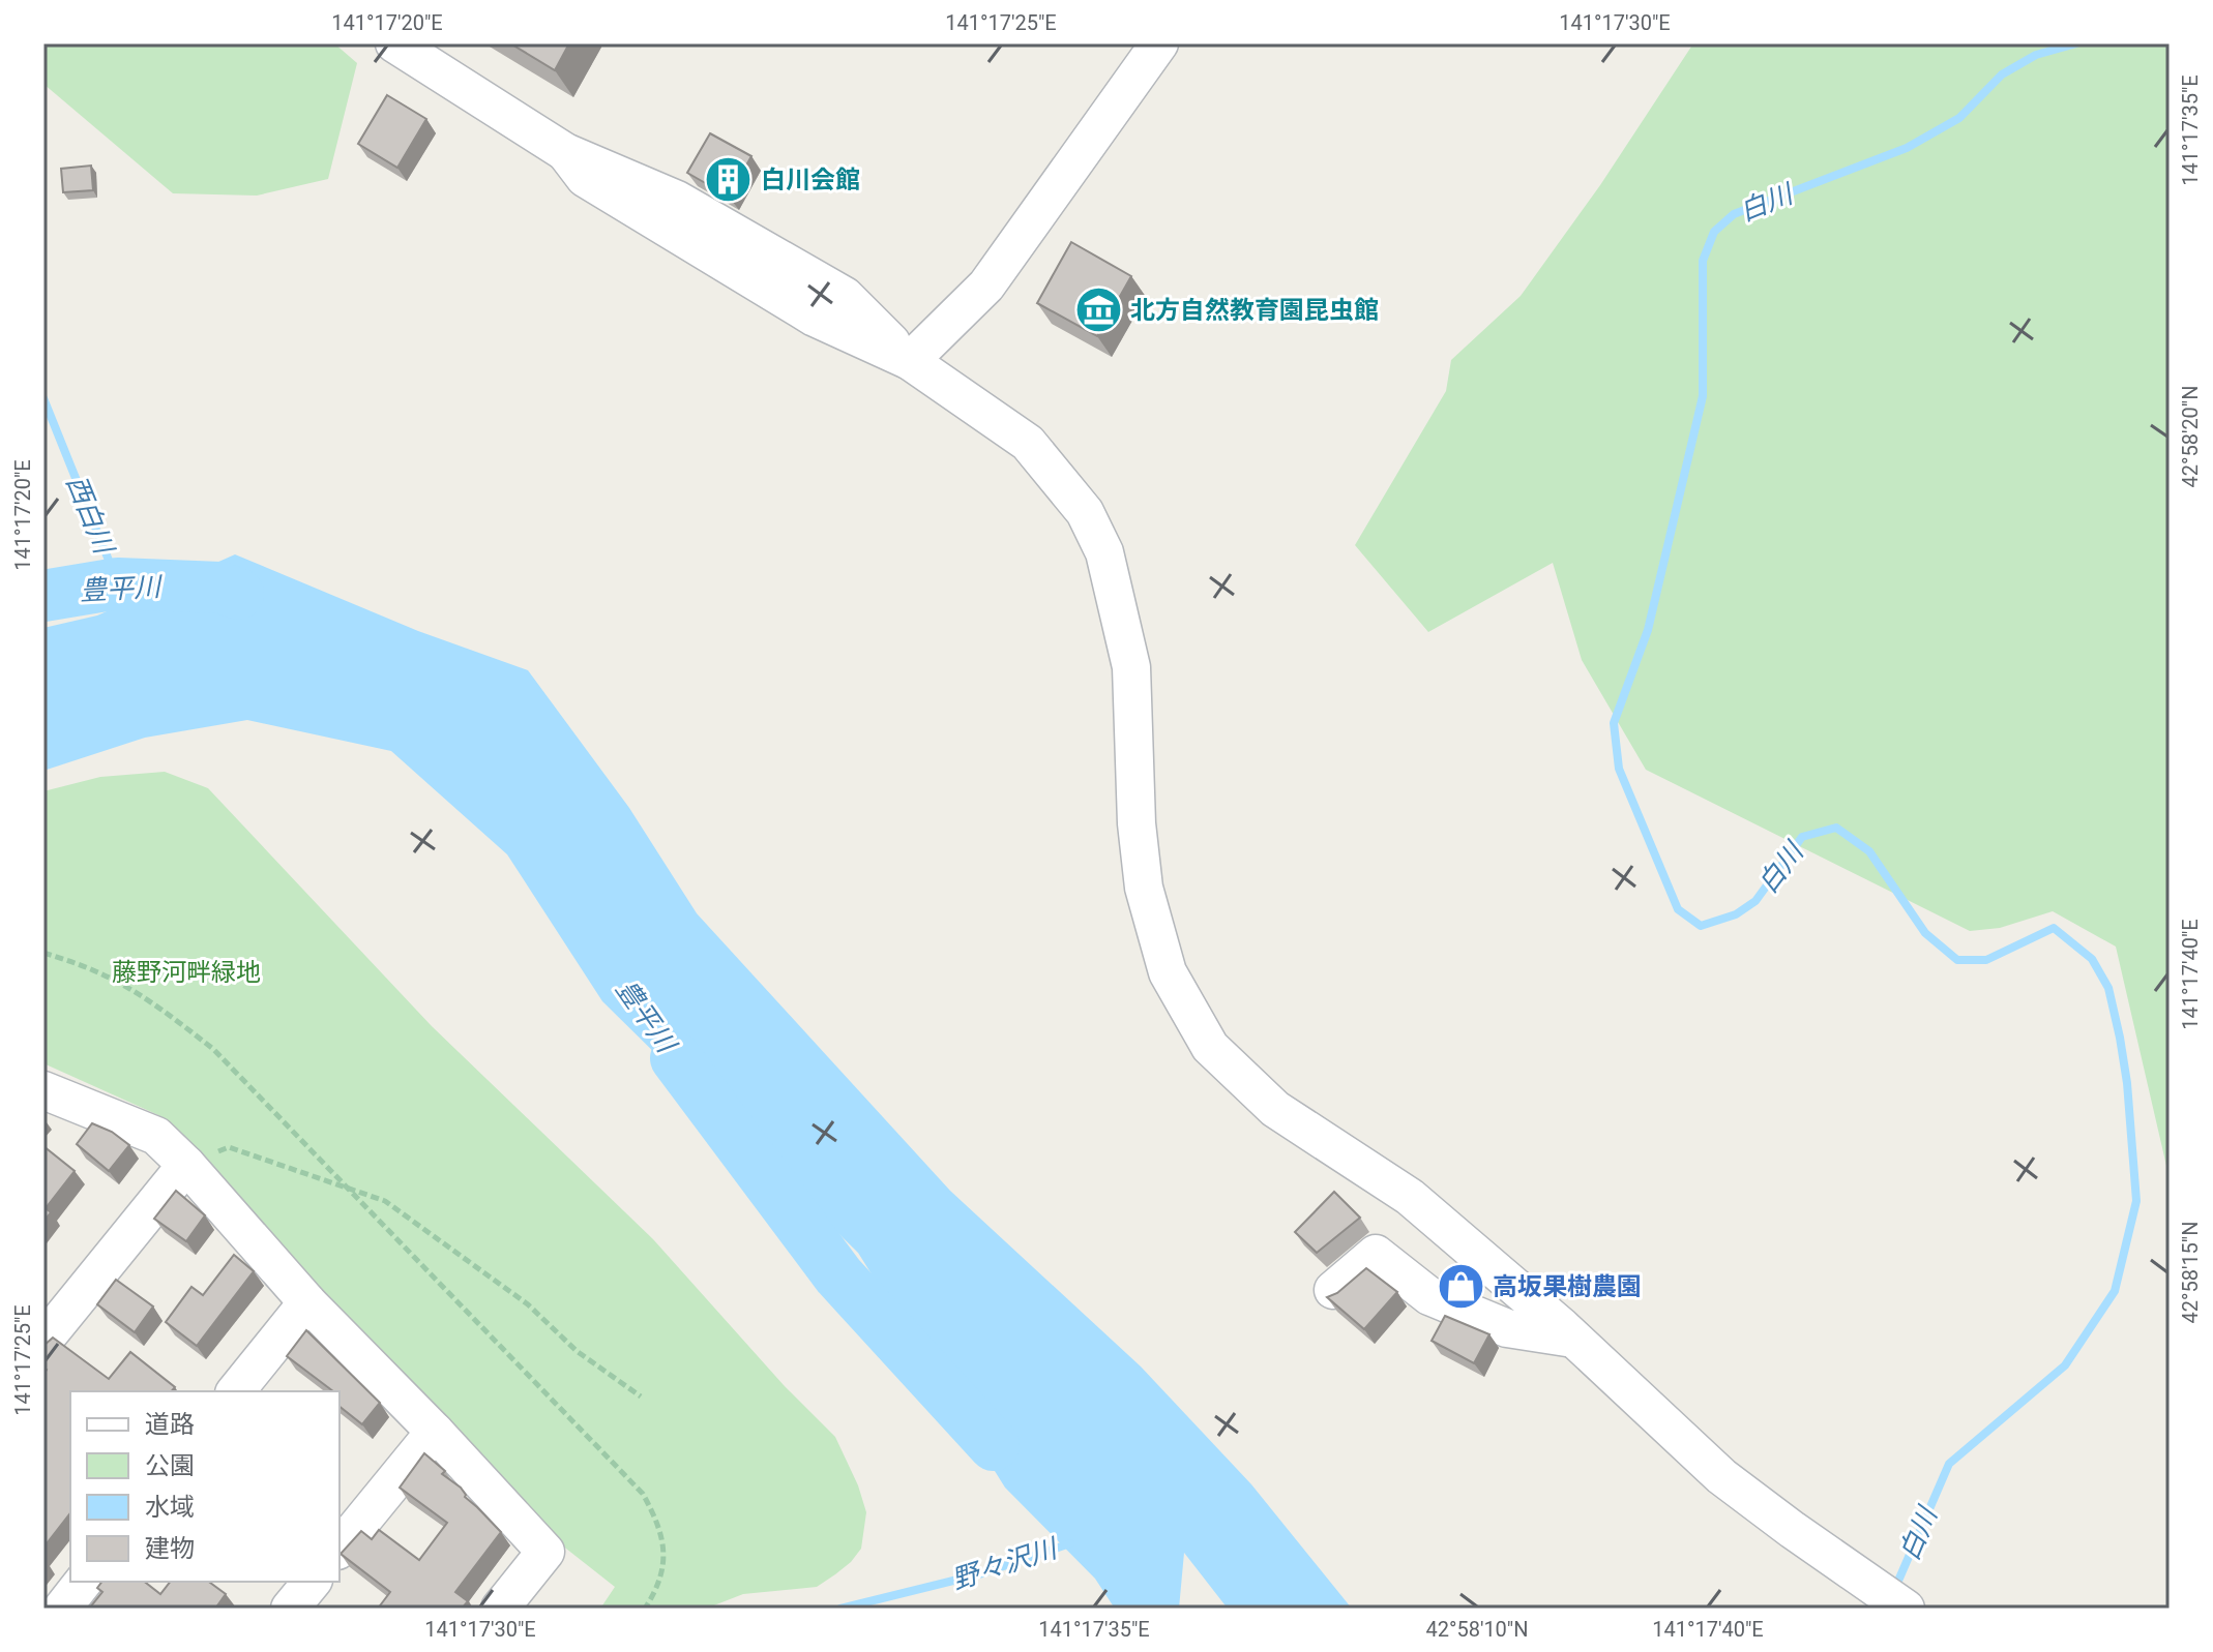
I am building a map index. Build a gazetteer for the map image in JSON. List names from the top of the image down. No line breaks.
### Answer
{"water":["白川","西白川","豊平川","野々沢川"],"parks":["藤野河畔緑地"],"places":{"building":["白川会館"],"museum":["北方自然教育園昆虫館"],"shop":["高坂果樹農園"]},"legend":["道路","公園","水域","建物"],"coordinates":["141°17'20\"E","141°17'25\"E","141°17'30\"E","141°17'35\"E","42°58'20\"N","141°17'40\"E","42°58'15\"N","42°58'10\"N"]}
